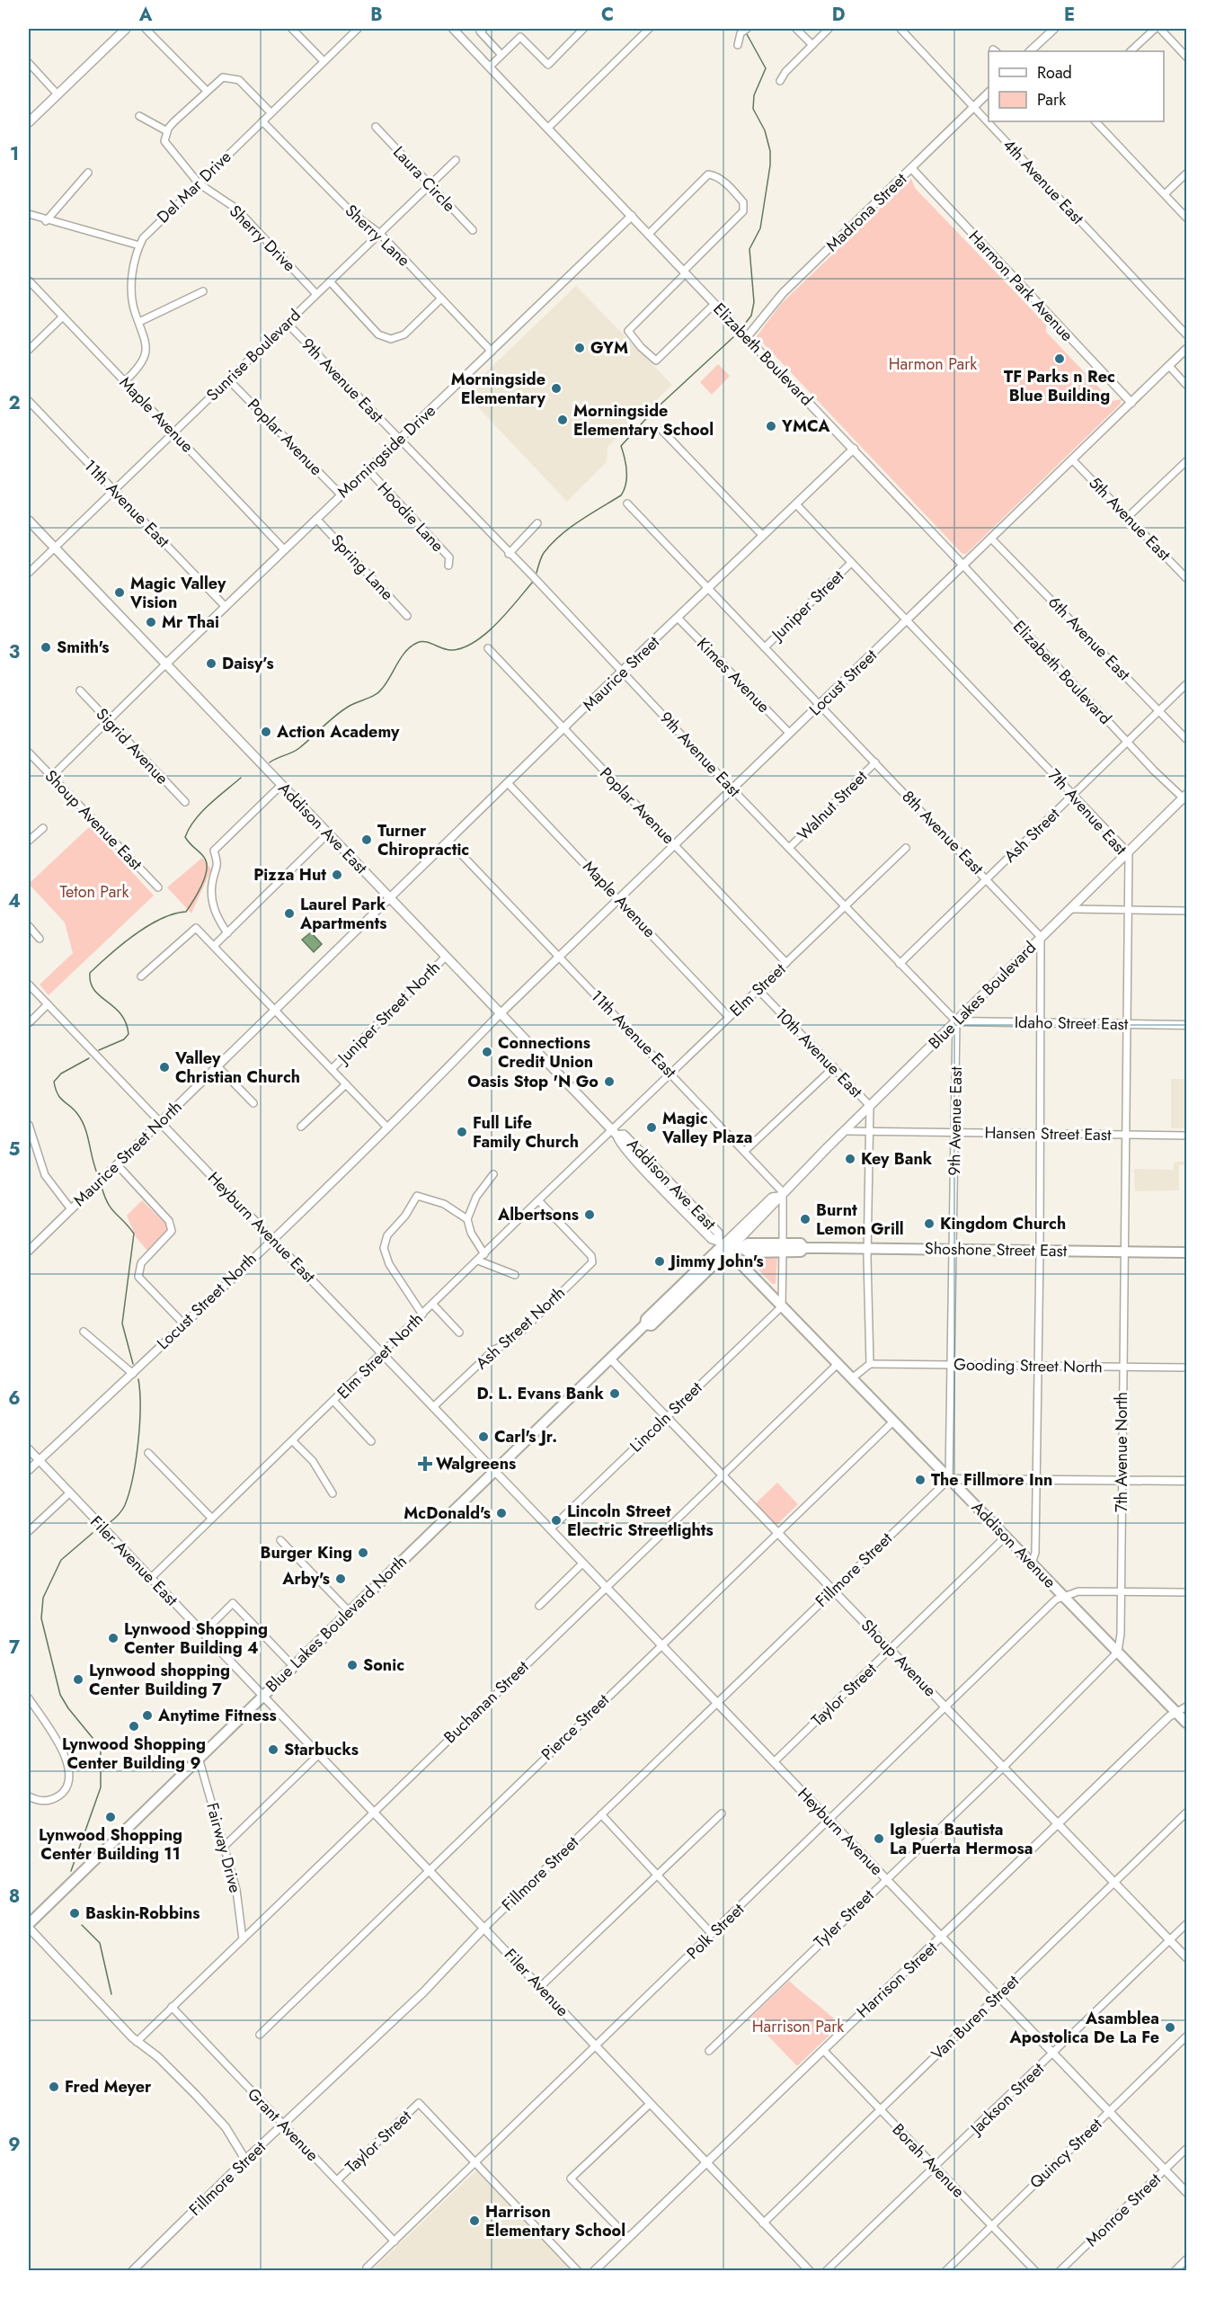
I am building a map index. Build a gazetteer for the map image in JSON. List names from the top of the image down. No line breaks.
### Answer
{"streets":{"main road":["Addison Ave East","Blue Lakes Boulevard","Shoshone Street East","Addison Avenue","Blue Lakes Boulevard North"],"street":["Laura Circle","4th Avenue East","Del Mar Drive","Madrona Street","Sherry Lane","Sherry Drive","Harmon Park Avenue","Elizabeth Boulevard","Sunrise Boulevard","9th Avenue East","Maple Avenue","Poplar Avenue","Morningside Drive","11th Avenue East","Hoodie Lane","5th Avenue East","Spring Lane","Juniper Street","6th Avenue East","Maurice Street","Kimes Avenue","Locust Street","Sigrid Avenue","Walnut Street","7th Avenue East","Shoup Avenue East","8th Avenue East","Ash Street","Elm Street","Juniper Street North","Idaho Street East","10th Avenue East","Hansen Street East","Maurice Street North","Heyburn Avenue East","Locust Street North","Ash Street North","Elm Street North","Gooding Street North","Lincoln Street","7th Avenue North","Filer Avenue East","Fillmore Street","Shoup Avenue","Taylor Street","Buchanan Street","Pierce Street","Heyburn Avenue","Fairway Drive","Tyler Street","Polk Street","Harrison Street","Filer Avenue","Van Buren Street","Jackson Street","Grant Avenue","Quincy Street","Borah Avenue","Monroe Street"]},"crossings":[["Laura Circle","Sunrise Boulevard"],["4th Avenue East","Madrona Street"],["Del Mar Drive","Sherry Lane"],["Del Mar Drive","Sherry Drive"],["Del Mar Drive","Maple Avenue"],["Madrona Street","Harmon Park Avenue"],["Madrona Street","Elizabeth Boulevard"],["Sherry Lane","Sunrise Boulevard"],["Sherry Lane","Morningside Drive"],["Sherry Drive","Sunrise Boulevard"],["Harmon Park Avenue","Locust Street"],["Elizabeth Boulevard","Morningside Drive"],["Elizabeth Boulevard","Maurice Street"],["Elizabeth Boulevard","Locust Street"],["Elizabeth Boulevard","Ash Street"],["Elizabeth Boulevard","Blue Lakes Boulevard"],["Sunrise Boulevard","9th Avenue East"],["Sunrise Boulevard","Maple Avenue"],["Sunrise Boulevard","Poplar Avenue"],["Sunrise Boulevard","11th Avenue East"],["Sunrise Boulevard","Addison Ave East"],["9th Avenue East","Morningside Drive"],["9th Avenue East","Maurice Street"],["9th Avenue East","Locust Street"],["9th Avenue East","Walnut Street"],["9th Avenue East","Ash Street"],["9th Avenue East","Elm Street"],["9th Avenue East","Blue Lakes Boulevard"],["9th Avenue East","Idaho Street East"],["9th Avenue East","Hansen Street East"],["9th Avenue East","Shoshone Street East"],["9th Avenue East","Gooding Street North"],["9th Avenue East","Addison Avenue"],["9th Avenue East","Fillmore Street"],["Maple Avenue","Morningside Drive"],["Maple Avenue","Maurice Street"],["Maple Avenue","Locust Street"],["Maple Avenue","Elm Street"],["Poplar Avenue","Morningside Drive"],["Poplar Avenue","Maurice Street"],["Poplar Avenue","Locust Street"],["Poplar Avenue","Elm Street"],["Morningside Drive","11th Avenue East"],["Morningside Drive","Hoodie Lane"],["Morningside Drive","Spring Lane"],["Morningside Drive","Addison Ave East"],["11th Avenue East","Maurice Street"],["11th Avenue East","Locust Street"],["11th Avenue East","Elm Street"],["11th Avenue East","Blue Lakes Boulevard"],["5th Avenue East","Locust Street"],["Juniper Street","7th Avenue East"],["Juniper Street","8th Avenue East"],["6th Avenue East","Locust Street"],["6th Avenue East","Ash Street"],["Maurice Street","Kimes Avenue"],["Maurice Street","7th Avenue East"],["Maurice Street","Addison Ave East"],["Maurice Street","8th Avenue East"],["Maurice Street","Maurice Street North"],["Kimes Avenue","Locust Street"],["Locust Street","7th Avenue East"],["Locust Street","Addison Ave East"],["Locust Street","8th Avenue East"],["Locust Street","Locust Street North"],["Walnut Street","8th Avenue East"],["7th Avenue East","Ash Street"],["7th Avenue East","Blue Lakes Boulevard"],["7th Avenue East","Idaho Street East"],["7th Avenue East","Hansen Street East"],["7th Avenue East","Shoshone Street East"],["7th Avenue East","7th Avenue North"],["Addison Ave East","Elm Street"],["Addison Ave East","Blue Lakes Boulevard"],["Addison Ave East","Juniper Street North"],["Addison Ave East","Maurice Street North"],["Addison Ave East","Shoshone Street East"],["Addison Ave East","Locust Street North"],["Addison Ave East","Elm Street North"],["Addison Ave East","Addison Avenue"],["Addison Ave East","Blue Lakes Boulevard North"],["8th Avenue East","Ash Street"],["8th Avenue East","Blue Lakes Boulevard"],["Elm Street","10th Avenue East"],["Elm Street","Elm Street North"],["Blue Lakes Boulevard","Idaho Street East"],["Blue Lakes Boulevard","10th Avenue East"],["Blue Lakes Boulevard","Hansen Street East"],["Blue Lakes Boulevard","Shoshone Street East"],["Blue Lakes Boulevard","Addison Avenue"],["Blue Lakes Boulevard","Blue Lakes Boulevard North"],["10th Avenue East","Hansen Street East"],["10th Avenue East","Shoshone Street East"],["10th Avenue East","Gooding Street North"],["Maurice Street North","Heyburn Avenue East"],["Heyburn Avenue East","Locust Street North"],["Heyburn Avenue East","Ash Street North"],["Heyburn Avenue East","Elm Street North"],["Heyburn Avenue East","Blue Lakes Boulevard North"],["Heyburn Avenue East","Heyburn Avenue"],["Shoshone Street East","7th Avenue North"],["Shoshone Street East","Addison Avenue"],["Shoshone Street East","Blue Lakes Boulevard North"],["Locust Street North","Filer Avenue East"],["Ash Street North","Elm Street North"],["Elm Street North","Filer Avenue East"],["Gooding Street North","7th Avenue North"],["Lincoln Street","Addison Avenue"],["Lincoln Street","Shoup Avenue"],["Lincoln Street","Heyburn Avenue"],["7th Avenue North","Addison Avenue"],["7th Avenue North","Tyler Street"],["Addison Avenue","Fillmore Street"],["Addison Avenue","Blue Lakes Boulevard North"],["Addison Avenue","Taylor Street"],["Addison Avenue","Buchanan Street"],["Addison Avenue","Pierce Street"],["Addison Avenue","Tyler Street"],["Addison Avenue","Polk Street"],["Addison Avenue","Harrison Street"],["Filer Avenue East","Blue Lakes Boulevard North"],["Filer Avenue East","Filer Avenue"],["Fillmore Street","Shoup Avenue"],["Fillmore Street","Heyburn Avenue"],["Fillmore Street","Filer Avenue"],["Fillmore Street","Grant Avenue"],["Blue Lakes Boulevard North","Shoup Avenue"],["Blue Lakes Boulevard North","Heyburn Avenue"],["Blue Lakes Boulevard North","Fairway Drive"],["Blue Lakes Boulevard North","Filer Avenue"],["Shoup Avenue","Taylor Street"],["Shoup Avenue","Buchanan Street"],["Shoup Avenue","Pierce Street"],["Shoup Avenue","Tyler Street"],["Shoup Avenue","Polk Street"],["Shoup Avenue","Harrison Street"],["Shoup Avenue","Van Buren Street"],["Shoup Avenue","Jackson Street"],["Taylor Street","Heyburn Avenue"],["Taylor Street","Polk Street"],["Taylor Street","Grant Avenue"],["Buchanan Street","Heyburn Avenue"],["Buchanan Street","Fairway Drive"],["Buchanan Street","Filer Avenue"],["Buchanan Street","Grant Avenue"],["Pierce Street","Heyburn Avenue"],["Pierce Street","Filer Avenue"],["Heyburn Avenue","Tyler Street"],["Heyburn Avenue","Polk Street"],["Heyburn Avenue","Harrison Street"],["Heyburn Avenue","Van Buren Street"],["Heyburn Avenue","Jackson Street"],["Heyburn Avenue","Quincy Street"],["Heyburn Avenue","Monroe Street"],["Polk Street","Filer Avenue"],["Polk Street","Grant Avenue"],["Harrison Street","Filer Avenue"],["Harrison Street","Borah Avenue"],["Filer Avenue","Van Buren Street"],["Van Buren Street","Borah Avenue"],["Jackson Street","Borah Avenue"],["Quincy Street","Borah Avenue"]],"parks":["Harmon Park","Teton Park","Harrison Park"],"places":{"other":["GYM","TF Parks n Rec Blue Building","Morningside Elementary","Morningside Elementary School","YMCA","Magic Valley Vision","Mr Thai","Smith's","Daisy’s","Action Academy","Turner Chiropractic","Pizza Hut","Laurel Park Apartments","Connections Credit Union","Valley Christian Church","Oasis Stop 'N Go","Magic Valley Plaza","Full Life Family Church","Key Bank","Albertsons","Burnt Lemon Grill","Kingdom Church","Jimmy John's","D. L. Evans Bank","Carl's Jr.","The Fillmore Inn","McDonald's","Lincoln Street Electric Streetlights","Burger King","Arby's","Lynwood Shopping Center Building 4","Sonic","Lynwood shopping Center Building 7","Anytime Fitness","Lynwood Shopping Center Building 9","Starbucks","Lynwood Shopping Center Building 11","Iglesia Bautista La Puerta Hermosa","Baskin-Robbins","Asamblea Apostolica De La Fe","Fred Meyer","Harrison Elementary School"],"health":["Walgreens"]},"legend":["Road","Park"],"grid":{"columns":["A","B","C","D","E"],"rows":["1","2","3","4","5","6","7","8","9"]}}
